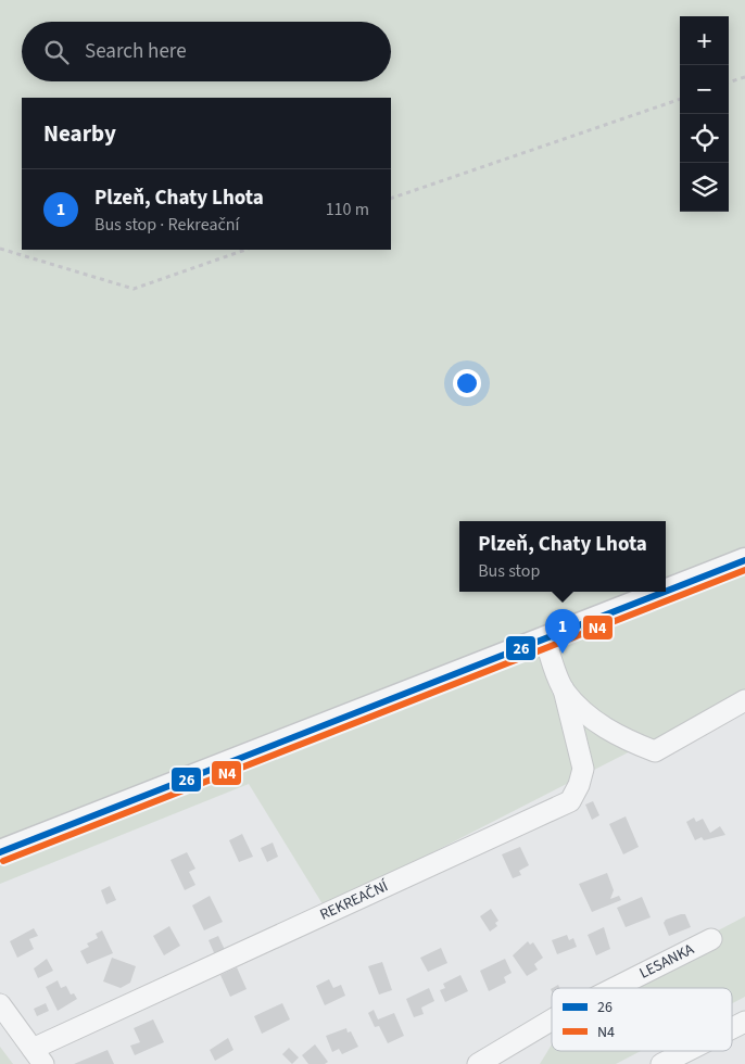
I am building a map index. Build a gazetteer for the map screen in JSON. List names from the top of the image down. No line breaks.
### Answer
{"streets":{"street":["REKREAČNÍ","LESANKA"]},"lines":["transit line 26","transit line N4"],"legend":["26","N4"],"page":{"map_buttons":["+","−"],"search":"Search here","heading":"Nearby","list":[{"mark":"1","name":"Plzeň, Chaty Lhota","note":"Bus stop · Rekreační","value":"110 m"}],"popup":["Plzeň, Chaty Lhota","Bus stop"],"pins":"1"}}
